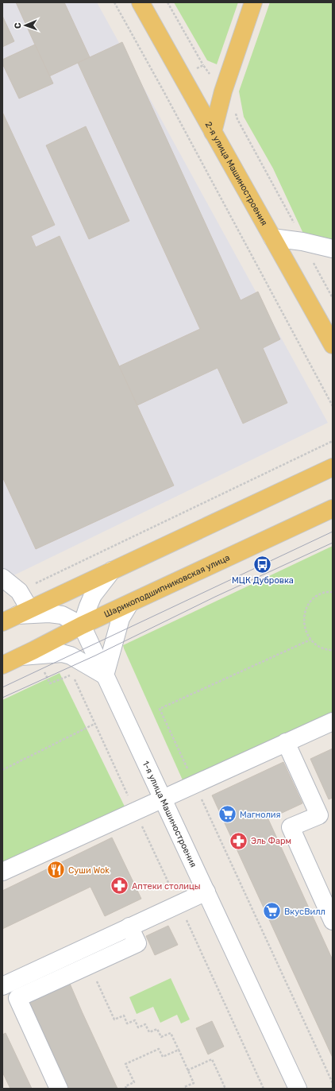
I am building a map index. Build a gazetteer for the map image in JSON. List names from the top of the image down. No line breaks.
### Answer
{"streets":{"main road":["2-я улица Машиностроения","Шарикоподшипниковская улица"],"street":["1-я улица Машиностроения"]},"crossings":[["Шарикоподшипниковская улица","1-я улица Машиностроения"]],"places":{"bus stop":["МЦК Дубровка"],"supermarket":["Магнолия","ВкусВилл"],"pharmacy":["Эль Фарм","Аптеки столицы"],"restaurant":["Суши Wok"]},"north":"left"}
